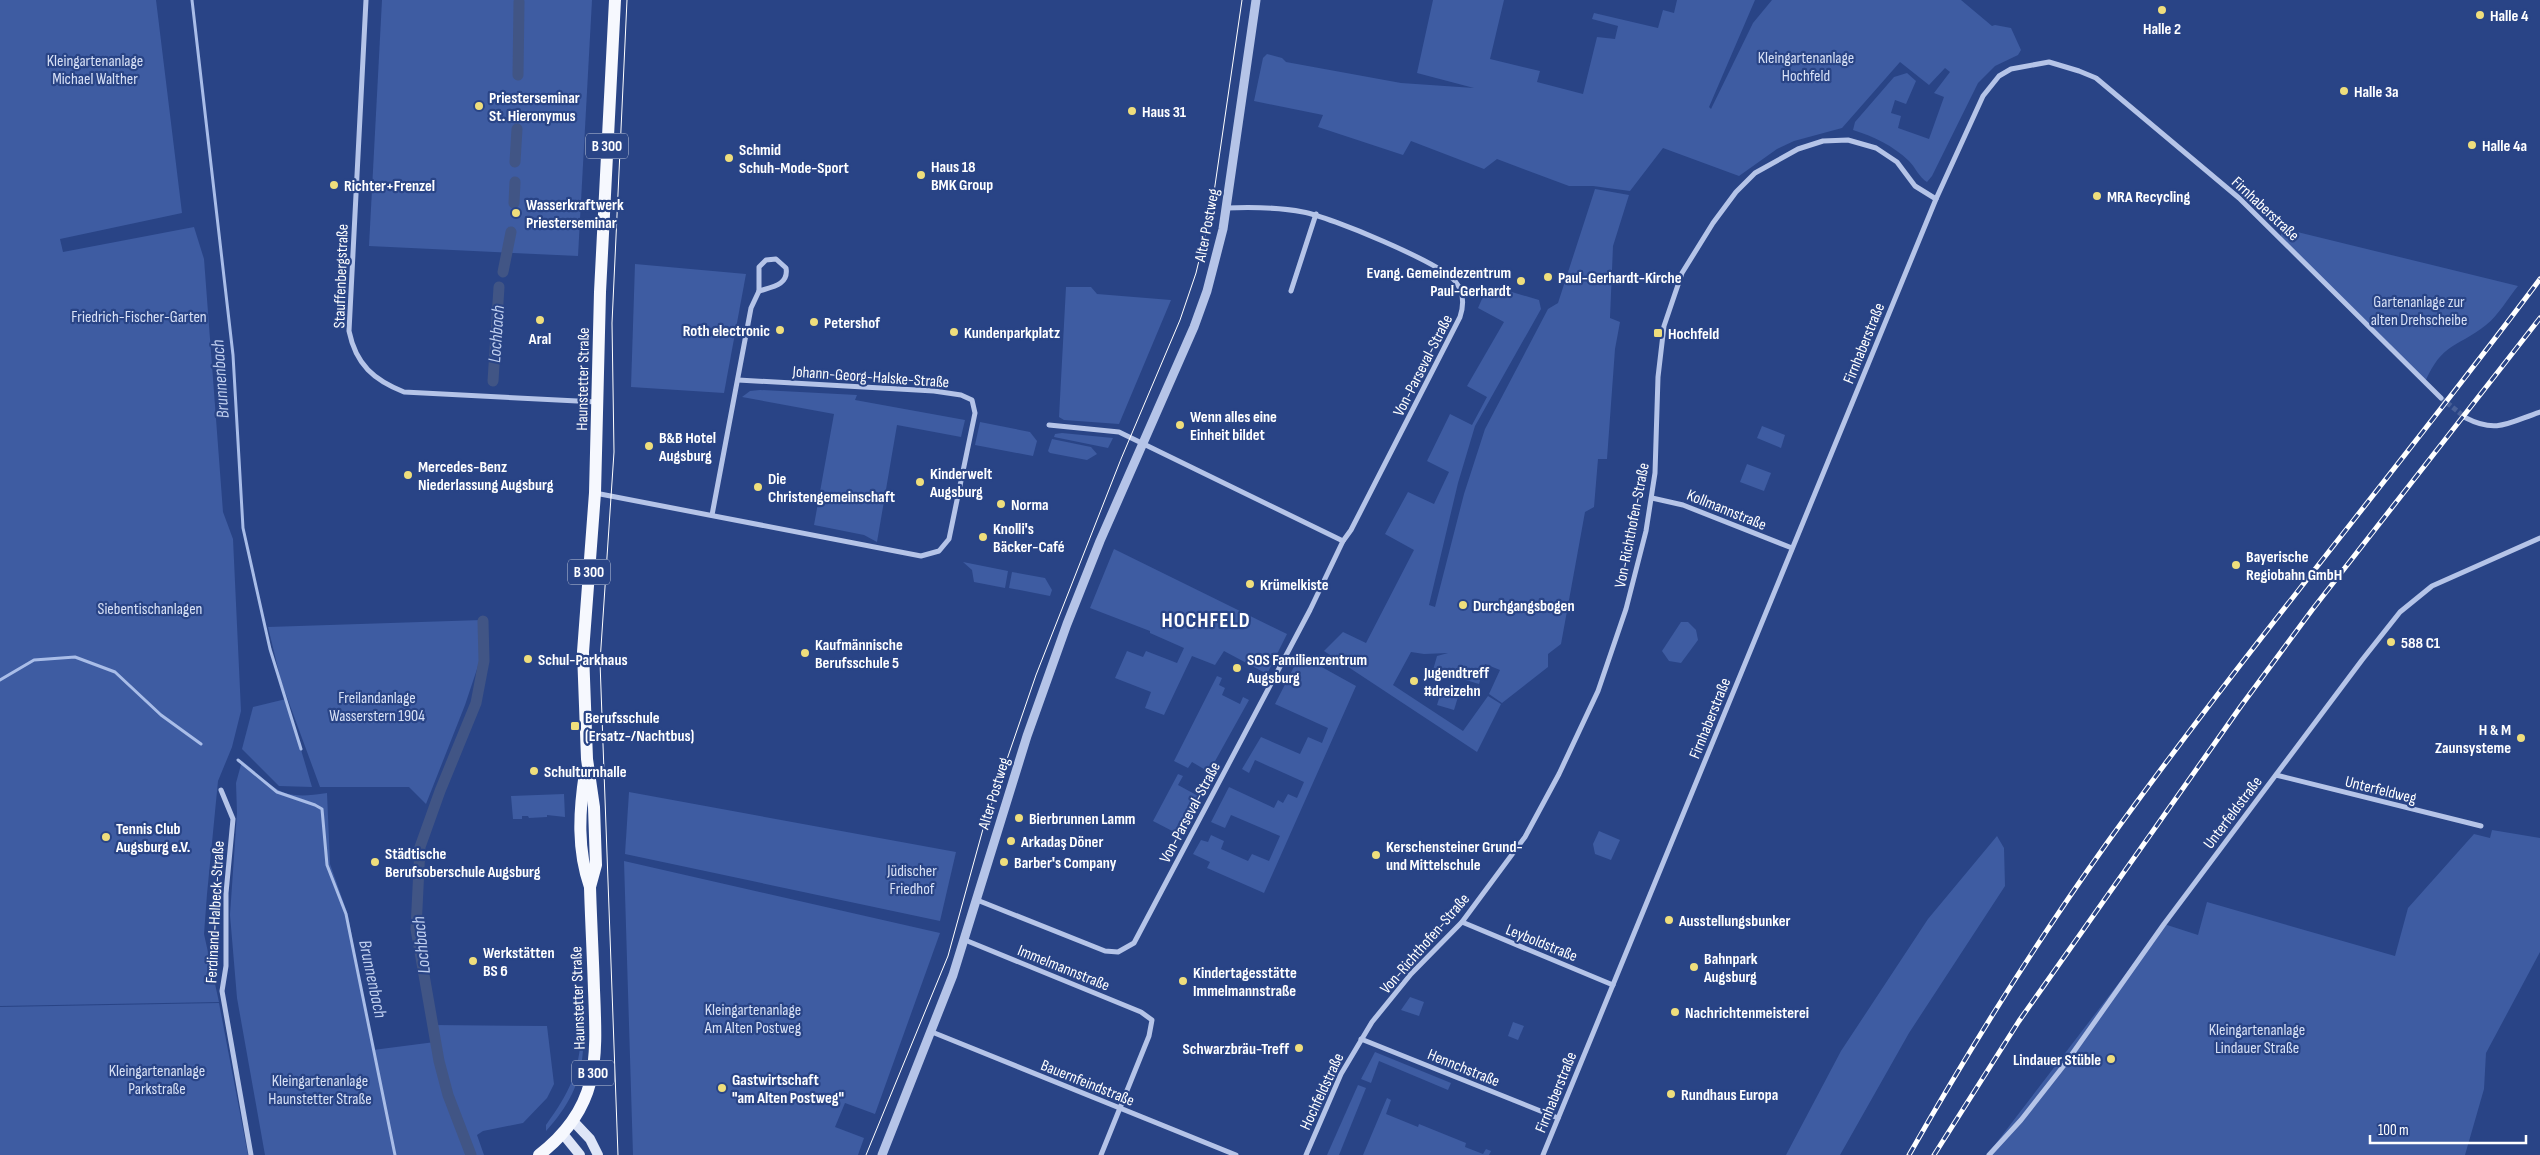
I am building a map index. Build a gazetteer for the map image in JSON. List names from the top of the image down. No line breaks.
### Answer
{"streets":{"main road":["B 300","Haunstetter Straße"],"street":["Firnhaberstraße","Alter Postweg","Stauffenbergstraße","Von-Parseval-Straße","Johann-Georg-Halske-Straße","Kollmannstraße","Von-Richthofen-Straße","Unterfeldweg","Unterfeldstraße","Ferdinand-Halbeck-Straße","Leyboldstraße","Immelmannstraße","Hennchstraße","Bauernfeindstraße","Hochfeldstraße"]},"crossings":[["B 300","Haunstetter Straße"],["Firnhaberstraße","Kollmannstraße"],["Firnhaberstraße","Von-Richthofen-Straße"],["Firnhaberstraße","Leyboldstraße"],["Firnhaberstraße","Hennchstraße"],["Alter Postweg","Von-Parseval-Straße"],["Alter Postweg","Immelmannstraße"],["Alter Postweg","Bauernfeindstraße"],["Stauffenbergstraße","Haunstetter Straße"],["Johann-Georg-Halske-Straße","Haunstetter Straße"],["Kollmannstraße","Von-Richthofen-Straße"],["Von-Richthofen-Straße","Leyboldstraße"],["Von-Richthofen-Straße","Hennchstraße"],["Von-Richthofen-Straße","Hochfeldstraße"],["Unterfeldweg","Unterfeldstraße"],["Immelmannstraße","Bauernfeindstraße"],["Hennchstraße","Hochfeldstraße"]],"districts":["HOCHFELD"],"water":["Lochbach","Brunnenbach"],"parks":["Kleingartenanlage Hochfeld","Kleingartenanlage Michael Walther","Gartenanlage zur alten Drehscheibe","Friedrich-Fischer-Garten","Siebentischanlagen","Freilandanlage Wasserstern 1904","Jüdischer Friedhof","Kleingartenanlage Am Alten Postweg","Kleingartenanlage Lindauer Straße","Kleingartenanlage Parkstraße","Kleingartenanlage Haunstetter Straße"],"places":{"other":["Halle 2","Halle 4","Halle 3a","Priesterseminar St. Hieronymus","Haus 31","Halle 4a","Schmid Schuh-Mode-Sport","Haus 18 BMK Group","Richter+Frenzel","MRA Recycling","Wasserkraftwerk Priesterseminar","Paul-Gerhardt-Kirche","Evang. Gemeindezentrum Paul-Gerhardt","Aral","Petershof","Roth electronic","Kundenparkplatz","Wenn alles eine Einheit bildet","B&B Hotel Augsburg","Mercedes-Benz Niederlassung Augsburg","Kinderwelt Augsburg","Die Christengemeinschaft","Norma","Knolli's Bäcker-Café","Bayerische Regiobahn GmbH","Krümelkiste","Durchgangsbogen","588 C1","Kaufmännische Berufsschule 5","Schul-Parkhaus","SOS Familienzentrum Augsburg","Jugendtreff #dreizehn","H & M Zaunsysteme","Schulturnhalle","Bierbrunnen Lamm","Tennis Club Augsburg e.V.","Arkadaş Döner","Kerschensteiner Grund- und Mittelschule","Städtische Berufsoberschule Augsburg","Barber's Company","Ausstellungsbunker","Werkstätten BS 6","Bahnpark Augsburg","Kindertagesstätte Immelmannstraße","Nachrichtenmeisterei","Schwarzbräu-Treff","Lindauer Stüble","Gastwirtschaft \"am Alten Postweg\"","Rundhaus Europa"],"transit":["Hochfeld","Berufsschule (Ersatz-/Nachtbus)"]},"scale_bar":"100 m"}
